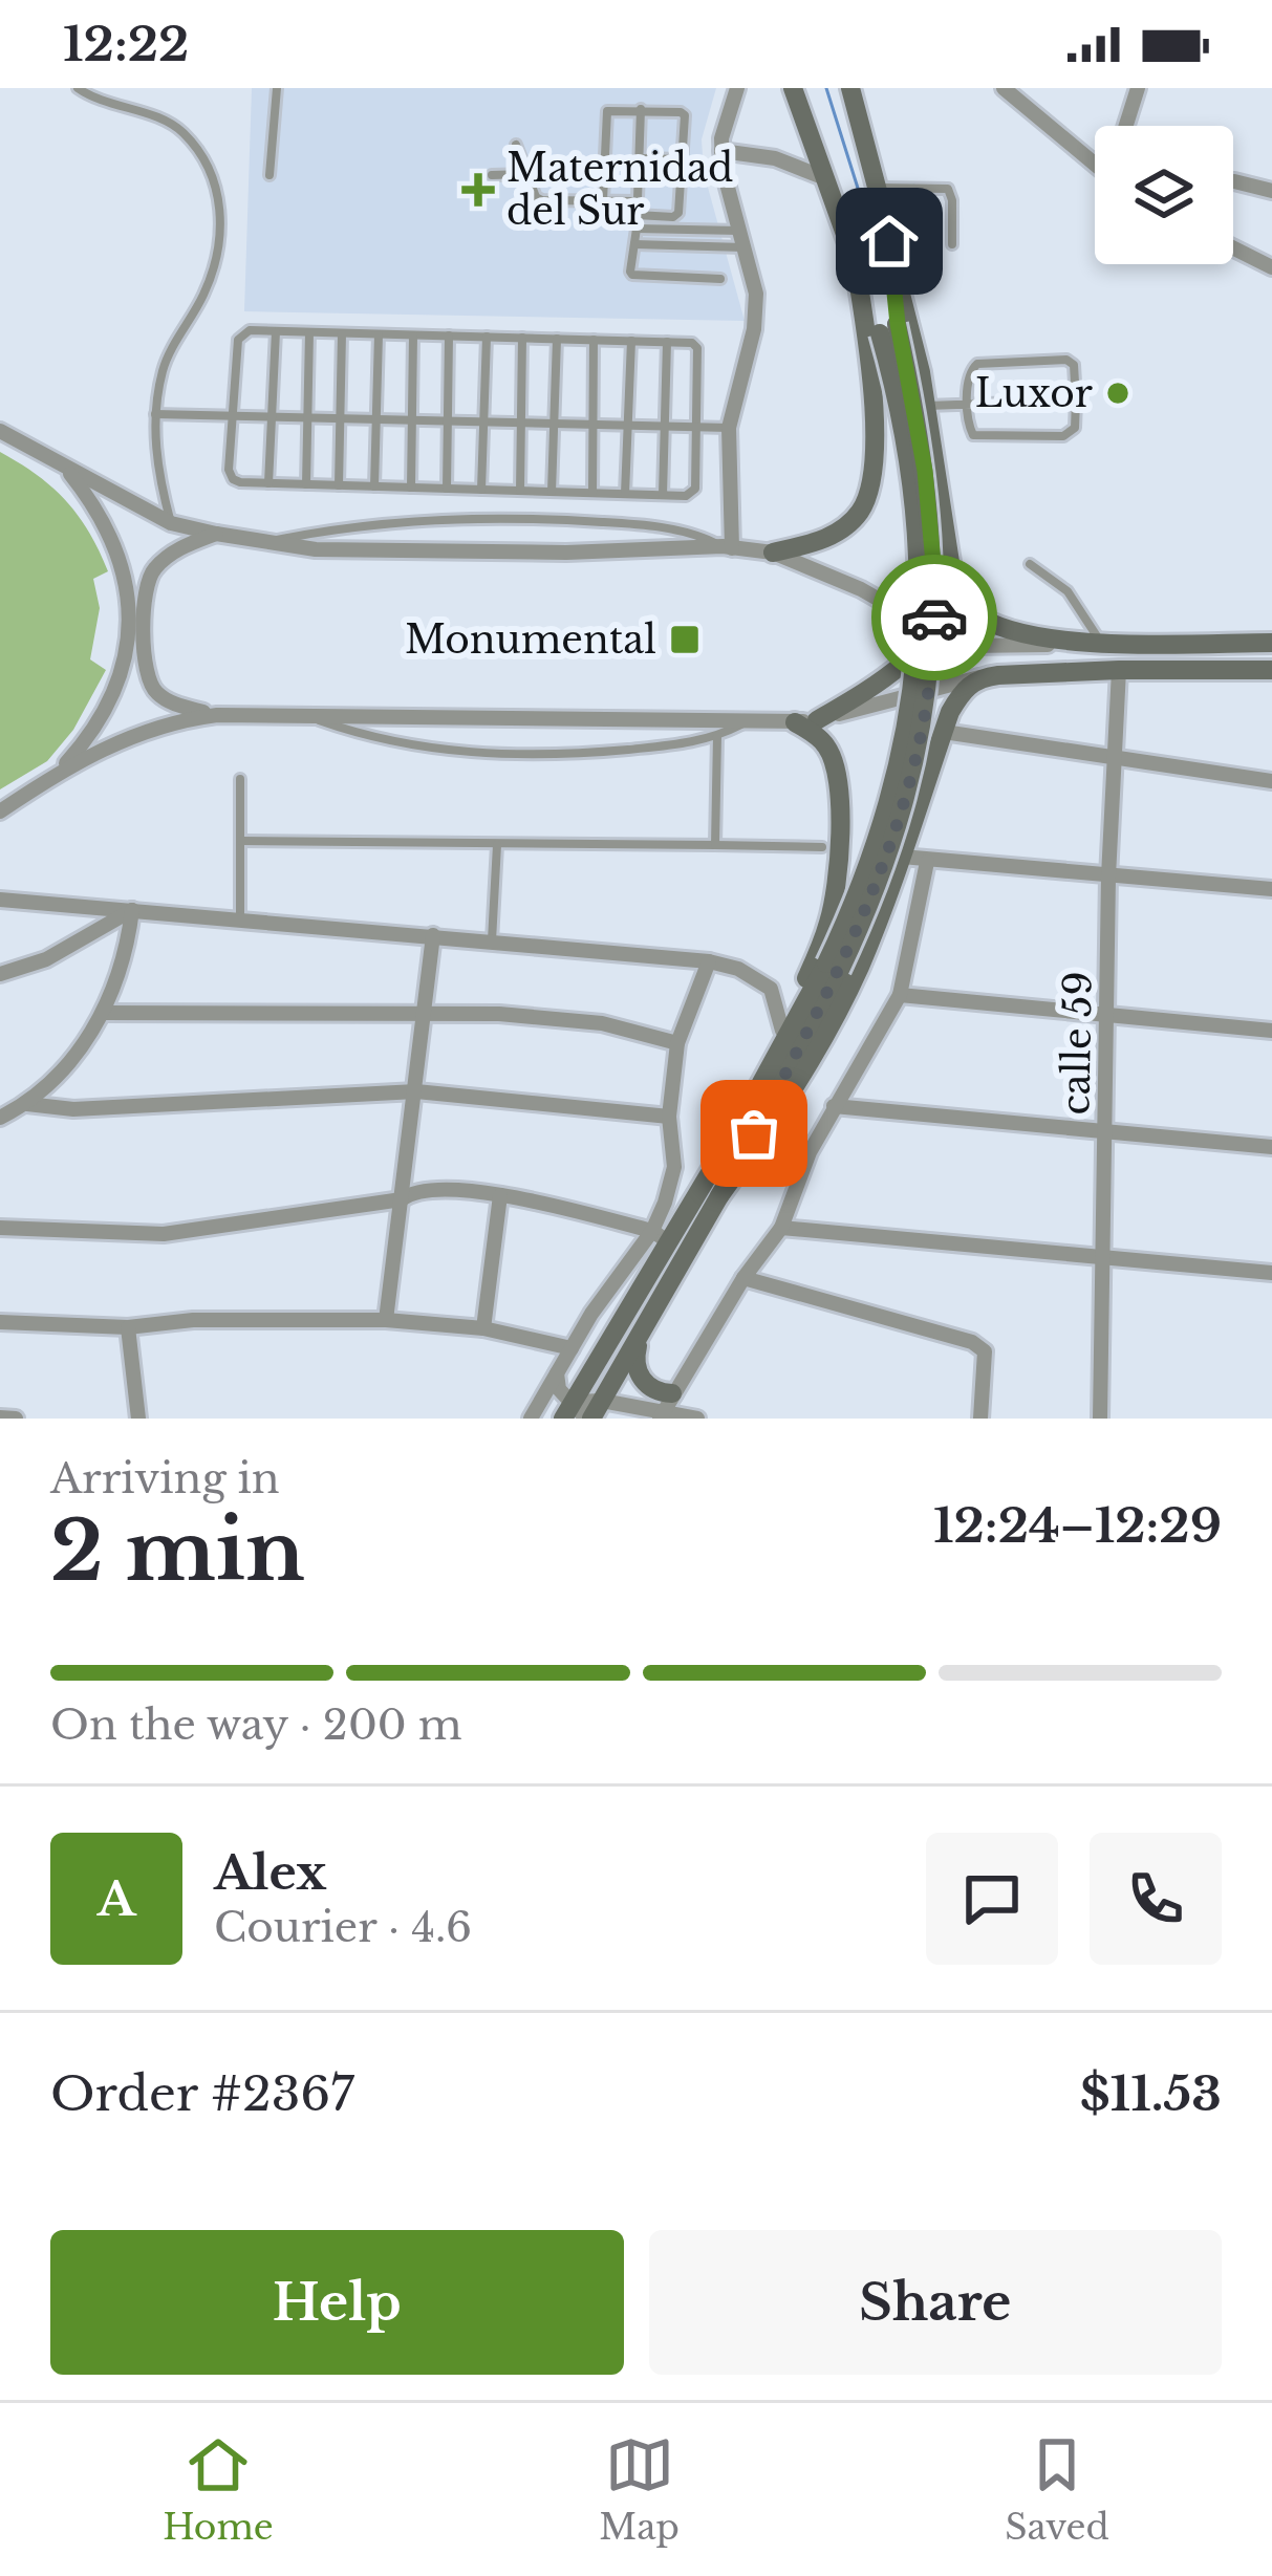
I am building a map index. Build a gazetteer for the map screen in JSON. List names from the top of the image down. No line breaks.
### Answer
{"streets":{"street":["calle 59"]},"places":{"health":["Maternidad del Sur"],"other":["Luxor"],"transit":["Monumental"]},"page":{"status":"12:22","heading":["2 min","Arriving in","12:24–12:29"],"panel":["Alex","Courier · 4.6","Order #2367","$11.53"],"bar":"On the way · 200 m","round":"A","buttons":["Help","Share"],"tabs":["Home","Map","Saved"]}}
